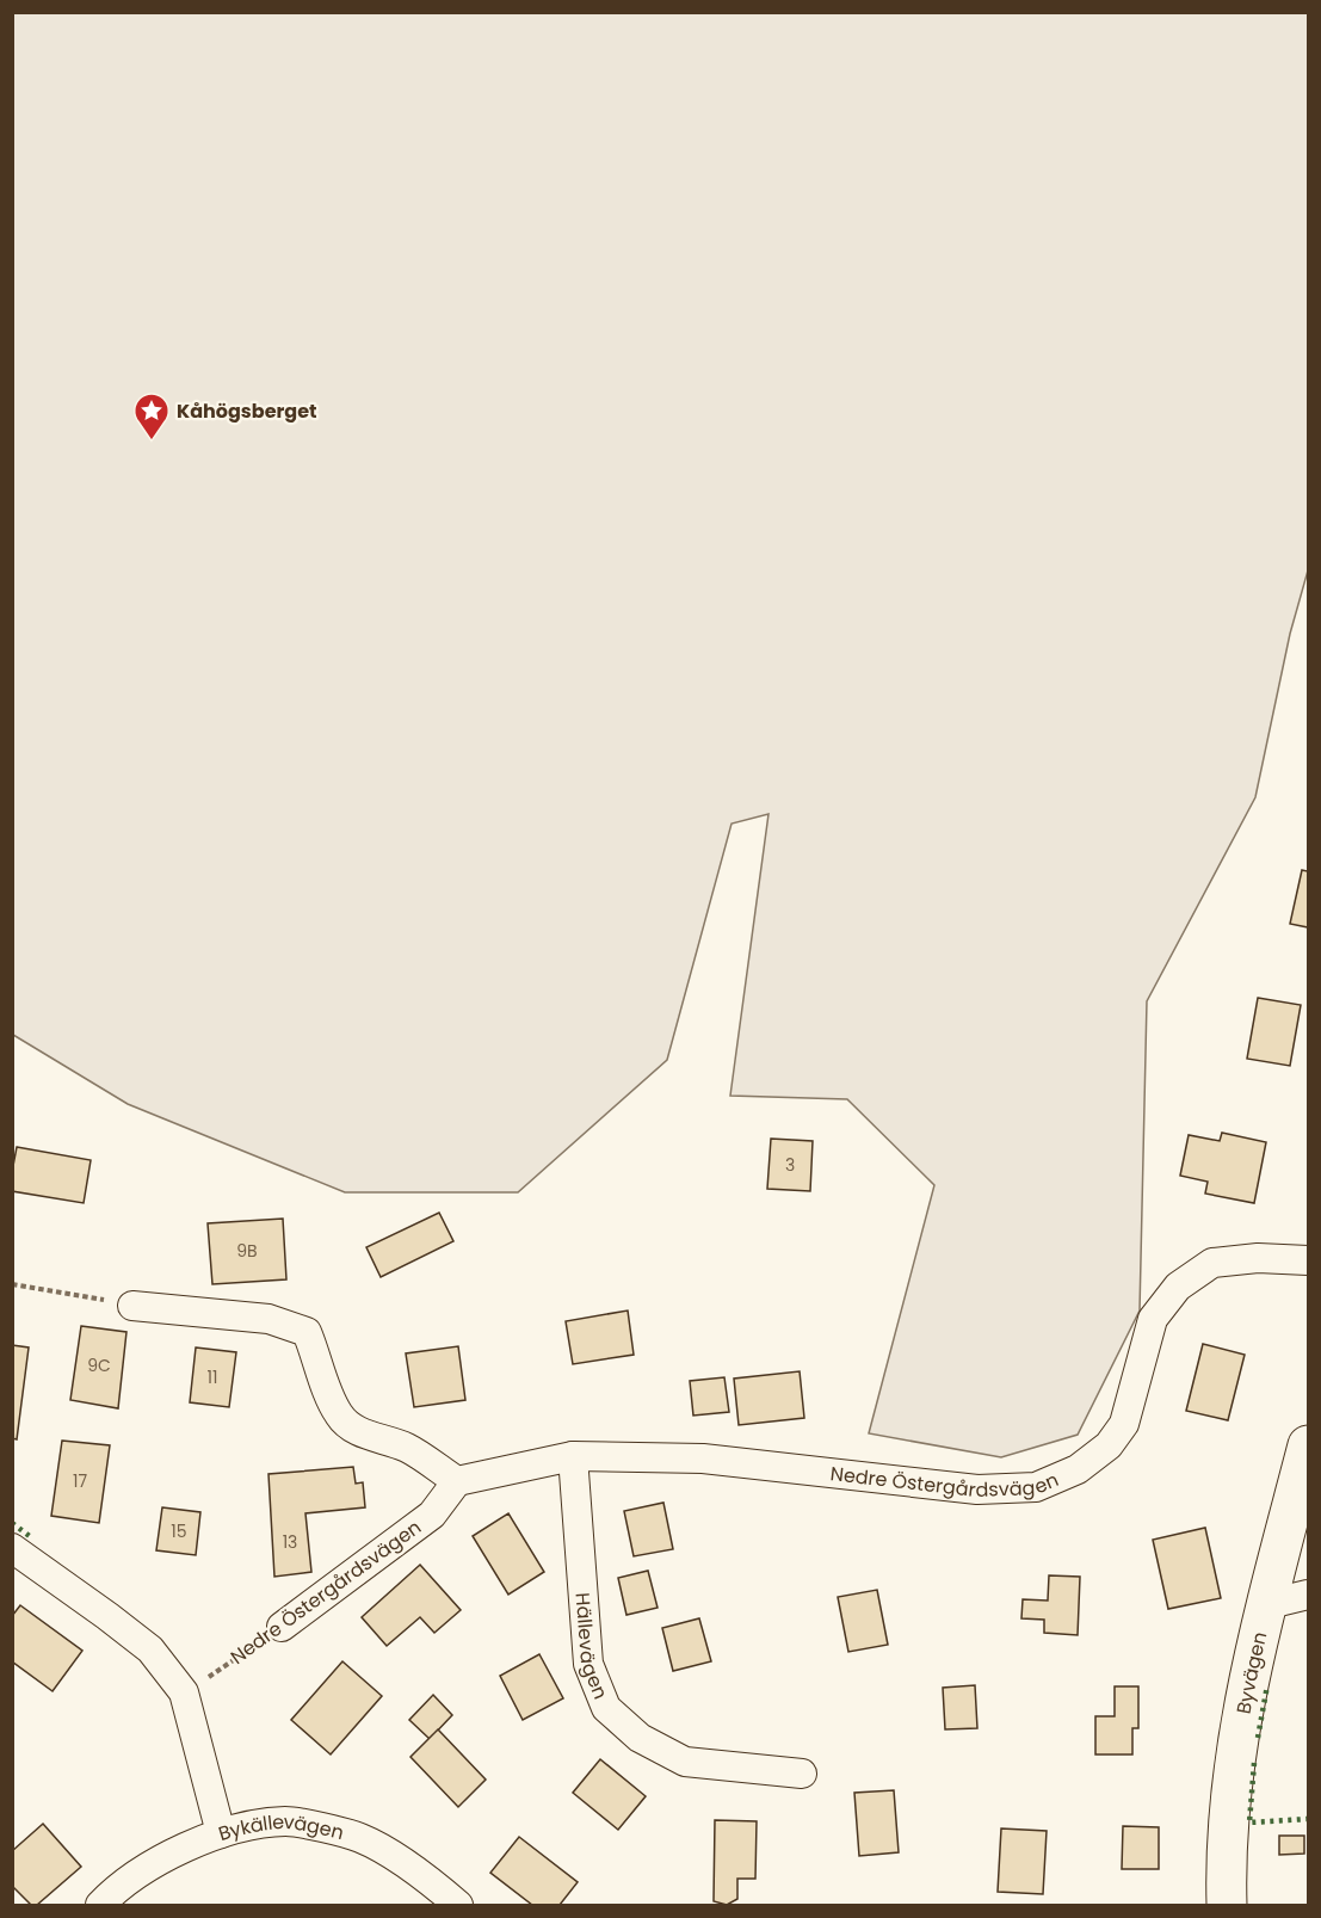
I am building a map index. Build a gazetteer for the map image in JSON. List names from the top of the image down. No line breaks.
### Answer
{"streets":{"street":["Nedre Östergårdsvägen","Hällevägen","Byvägen","Bykällevägen"]},"crossings":[["Nedre Östergårdsvägen","Hällevägen"]],"places":{"place":["Kåhögsberget"]},"house_numbers":["3","9B","9C","11","17","15","13"]}
